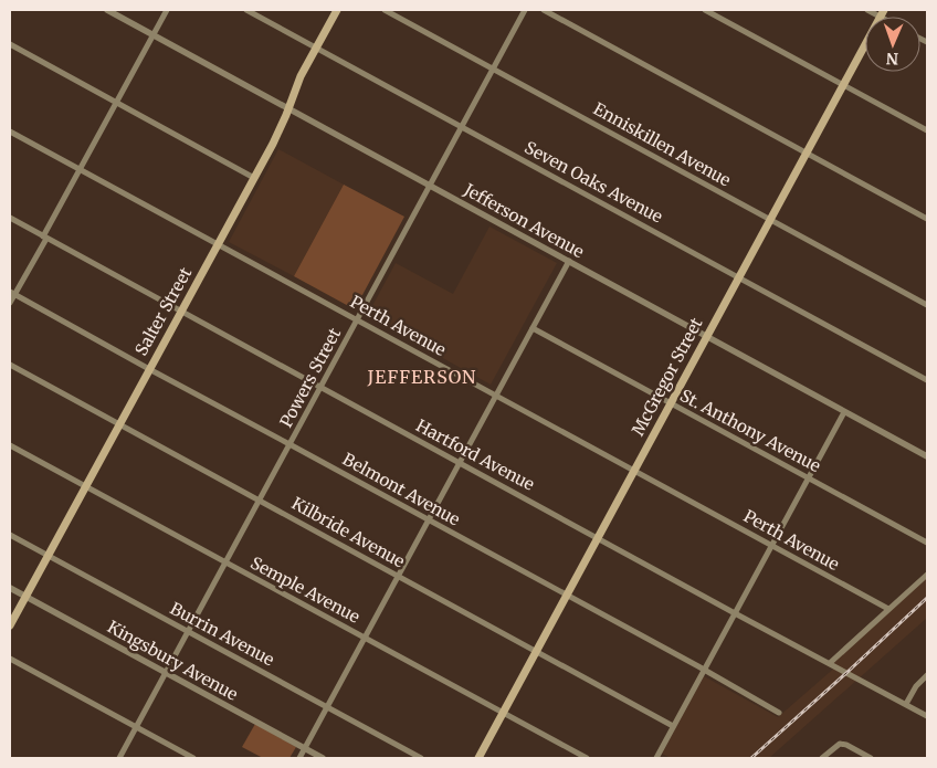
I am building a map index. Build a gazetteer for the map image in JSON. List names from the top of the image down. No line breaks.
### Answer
{"streets":{"main road":["Salter Street","McGregor Street"],"street":["Enniskillen Avenue","Seven Oaks Avenue","Jefferson Avenue","Perth Avenue","Powers Street","St. Anthony Avenue","Hartford Avenue","Belmont Avenue","Kilbride Avenue","Semple Avenue","Burrin Avenue","Kingsbury Avenue"]},"crossings":[["Enniskillen Avenue","McGregor Street"],["Enniskillen Avenue","Powers Street"],["Seven Oaks Avenue","Salter Street"],["Seven Oaks Avenue","McGregor Street"],["Seven Oaks Avenue","Powers Street"],["Jefferson Avenue","Salter Street"],["Jefferson Avenue","McGregor Street"],["Jefferson Avenue","Powers Street"],["Salter Street","Perth Avenue"],["Salter Street","Hartford Avenue"],["Salter Street","Belmont Avenue"],["Salter Street","Kilbride Avenue"],["Salter Street","Semple Avenue"],["Salter Street","Burrin Avenue"],["Salter Street","Kingsbury Avenue"],["Perth Avenue","McGregor Street"],["Perth Avenue","Powers Street"],["McGregor Street","St. Anthony Avenue"],["McGregor Street","Hartford Avenue"],["McGregor Street","Belmont Avenue"],["McGregor Street","Kilbride Avenue"],["McGregor Street","Semple Avenue"],["Powers Street","Hartford Avenue"],["Powers Street","Belmont Avenue"],["Powers Street","Kilbride Avenue"],["Powers Street","Semple Avenue"],["Powers Street","Burrin Avenue"],["Powers Street","Kingsbury Avenue"]],"districts":["JEFFERSON"],"north":"bottom"}
